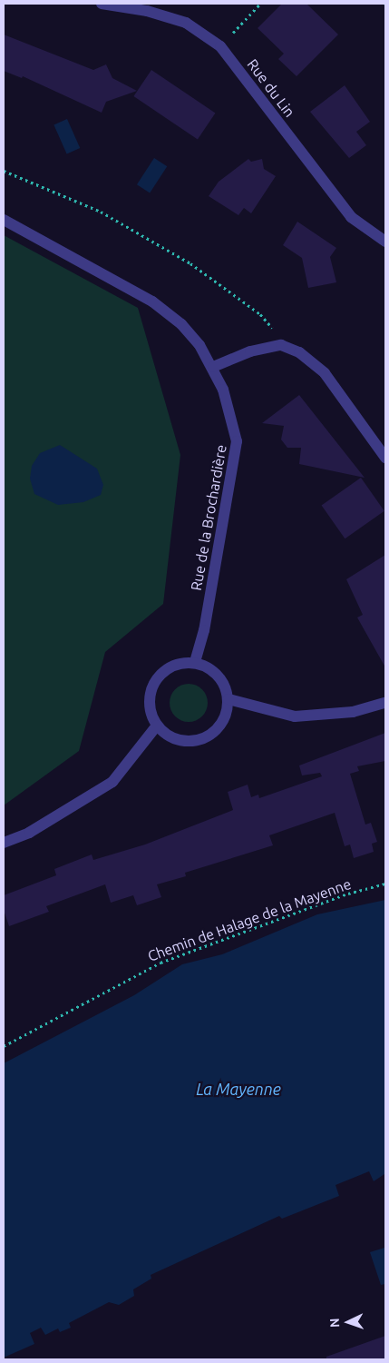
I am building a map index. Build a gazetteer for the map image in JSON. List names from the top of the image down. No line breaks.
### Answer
{"streets":{"street":["Rue du Lin","Rue de la Brochardière"],"path":["Chemin de Halage de la Mayenne"]},"water":["La Mayenne"],"north":"left"}
